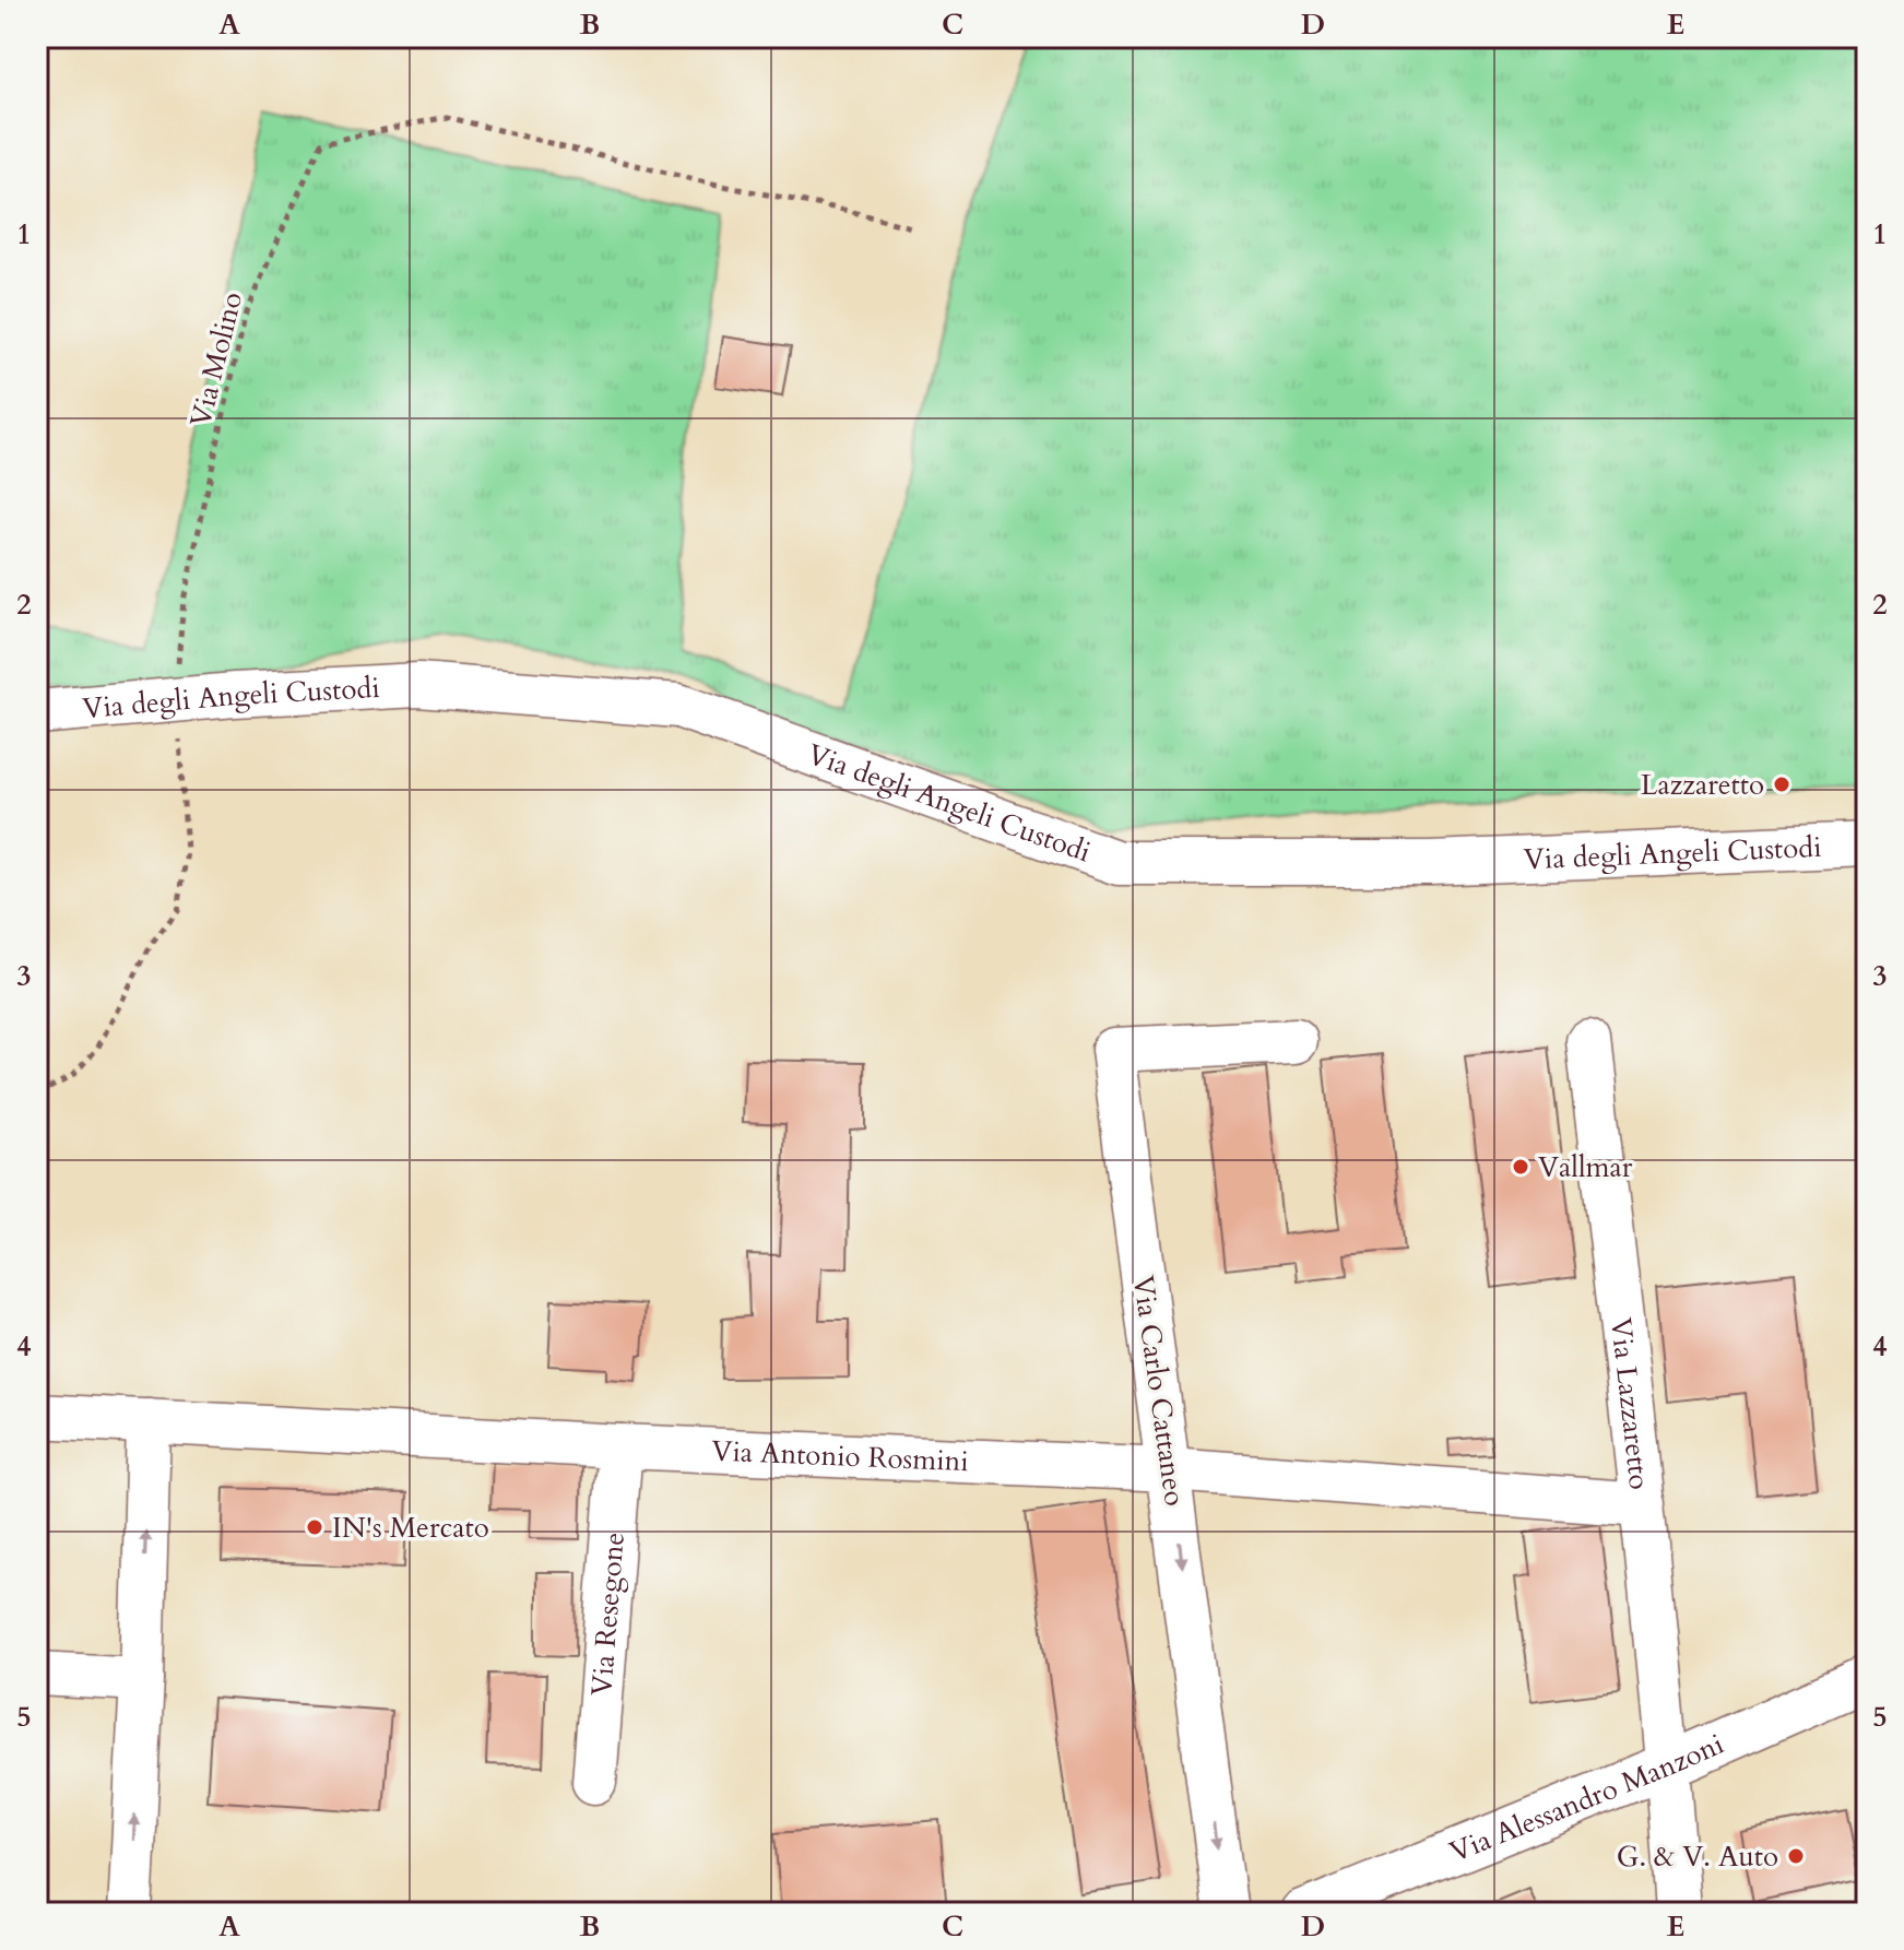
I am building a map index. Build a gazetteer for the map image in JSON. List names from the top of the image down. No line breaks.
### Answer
{"streets":{"street":["Via degli Angeli Custodi","Via Carlo Cattaneo","Via Lazzaretto","Via Antonio Rosmini","Via Resegone","Via Alessandro Manzoni"],"path":["Via Molino"]},"crossings":[["Via Molino","Via degli Angeli Custodi"],["Via Carlo Cattaneo","Via Antonio Rosmini"],["Via Lazzaretto","Via Antonio Rosmini"],["Via Lazzaretto","Via Alessandro Manzoni"],["Via Antonio Rosmini","Via Resegone"]],"one_way":["Via Carlo Cattaneo"],"places":["Lazzaretto","Vallmar","IN's Mercato","G. & V. Auto"],"grid":{"columns":["A","B","C","D","E"],"rows":["1","2","3","4","5"]}}
